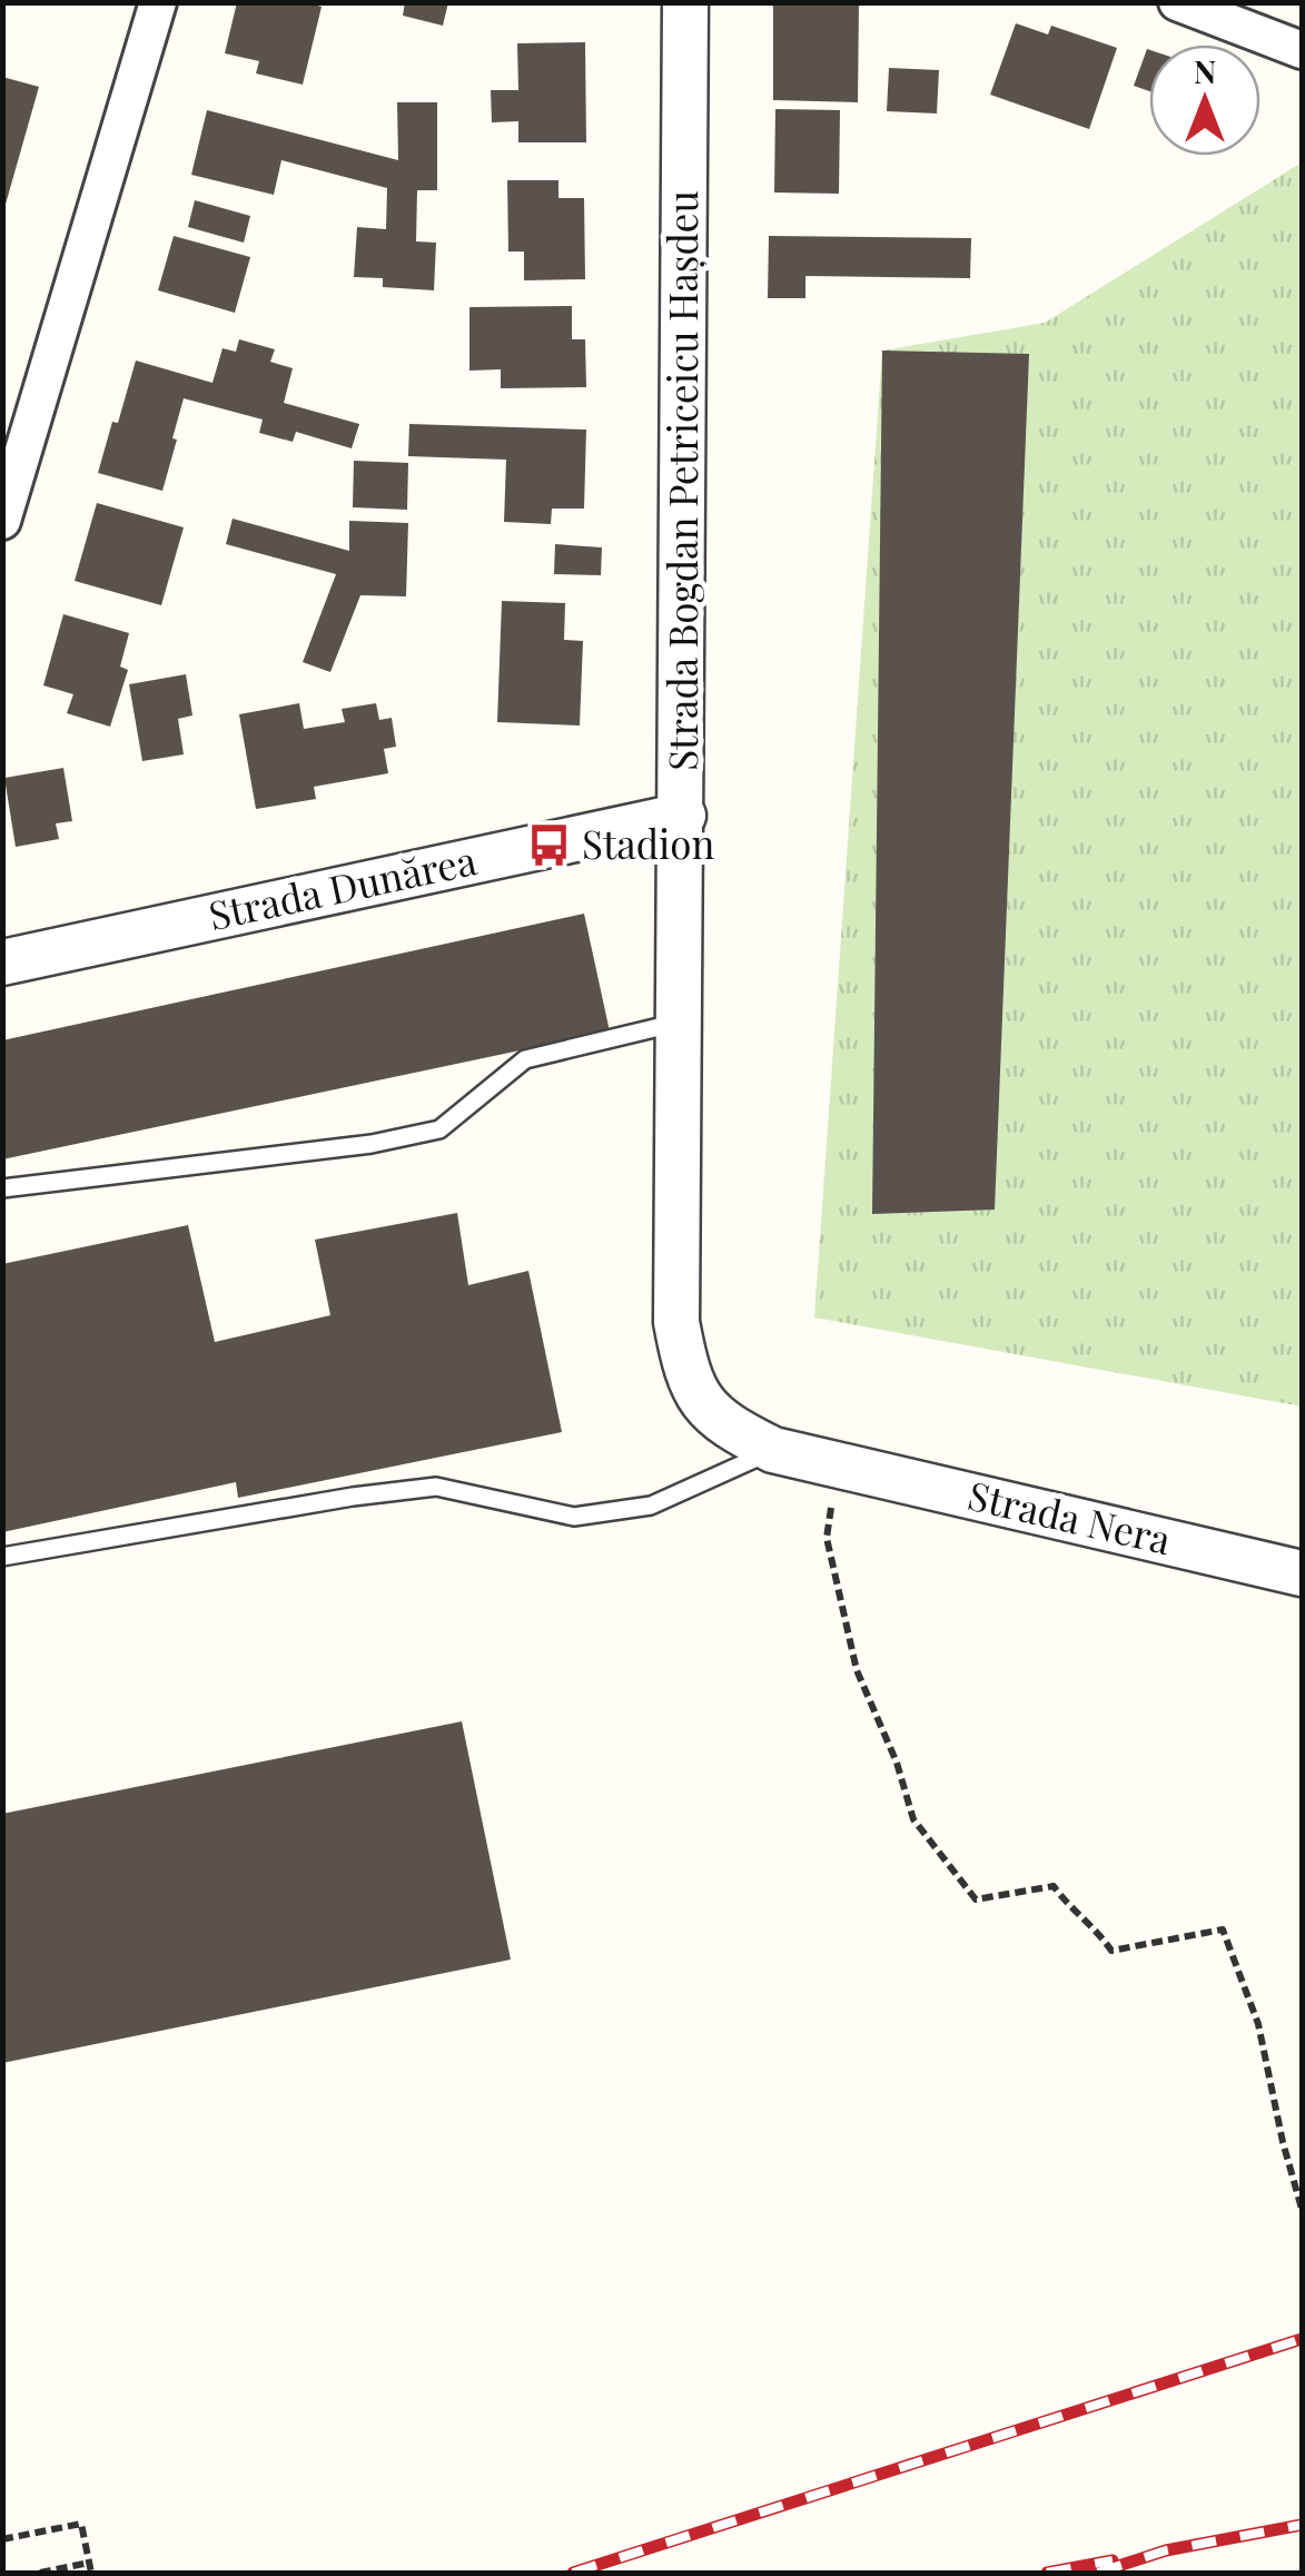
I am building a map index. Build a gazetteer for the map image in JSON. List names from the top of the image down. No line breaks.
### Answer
{"streets":{"street":["Strada Bogdan Petriceicu Hașdeu","Strada Dunărea","Strada Nera"]},"crossings":[["Strada Bogdan Petriceicu Hașdeu","Strada Dunărea"],["Strada Bogdan Petriceicu Hașdeu","Strada Nera"]],"places":{"bus stop":["Stadion"]},"north":"top"}
